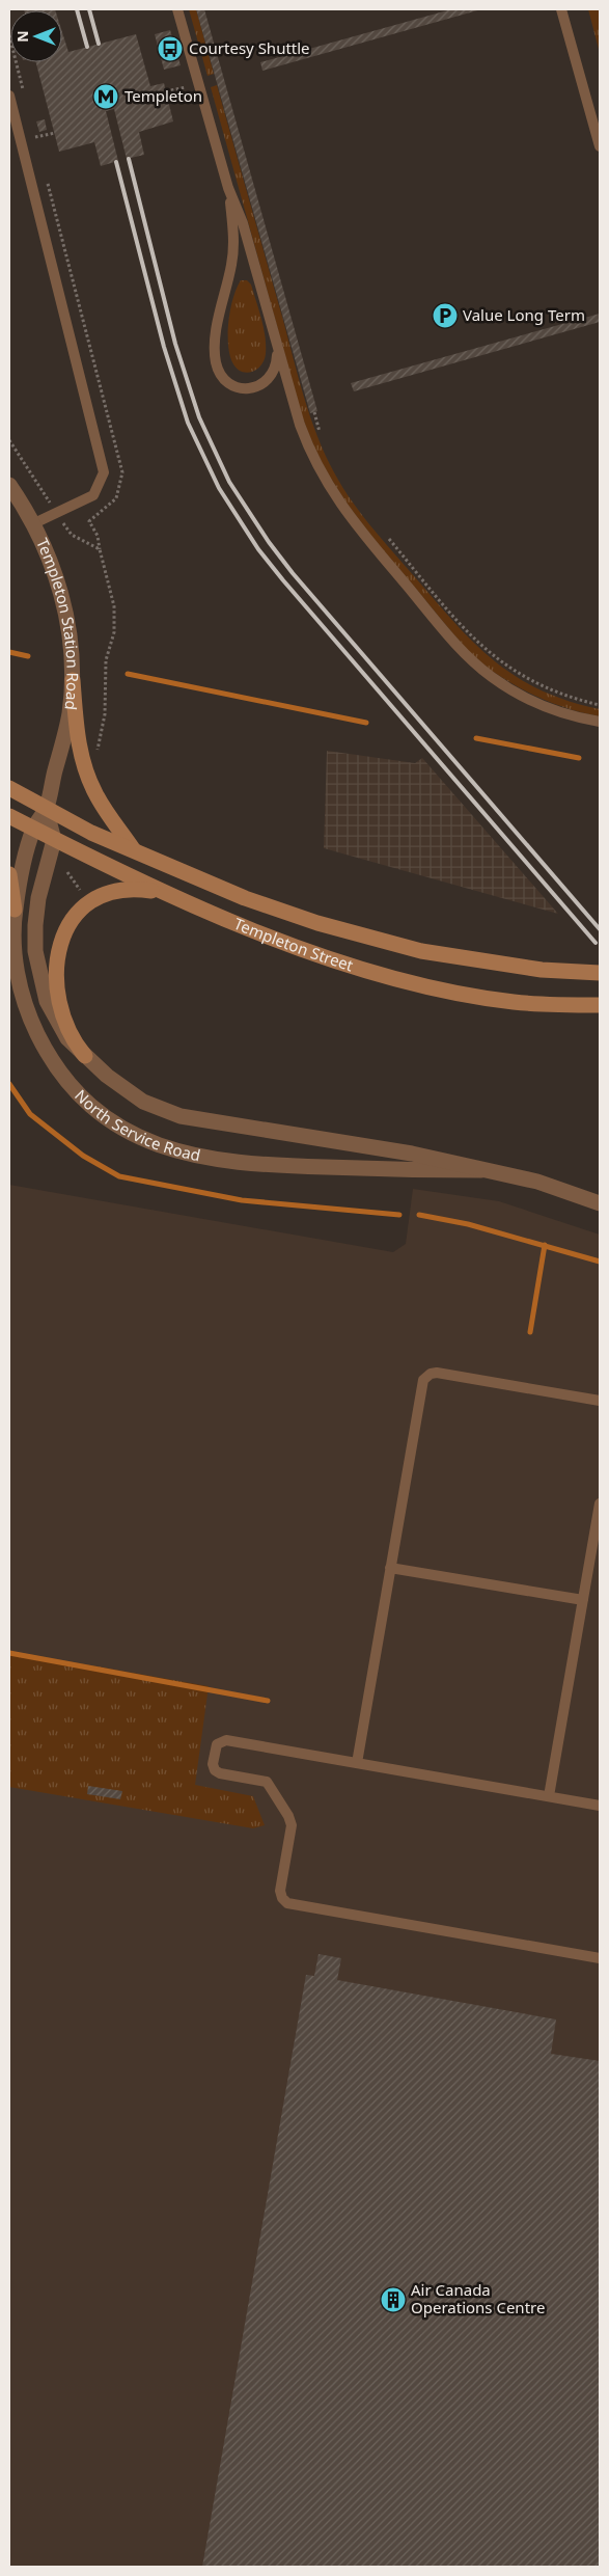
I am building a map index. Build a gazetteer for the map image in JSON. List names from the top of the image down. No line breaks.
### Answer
{"streets":{"street":["Templeton Station Road","Templeton Street","North Service Road"]},"crossings":[["Templeton Station Road","Templeton Street"],["Templeton Station Road","North Service Road"],["Templeton Street","North Service Road"]],"places":{"bus stop":["Courtesy Shuttle"],"metro station":["Templeton"],"parking":["Value Long Term"],"building":["Air Canada Operations Centre"]},"north":"left"}
